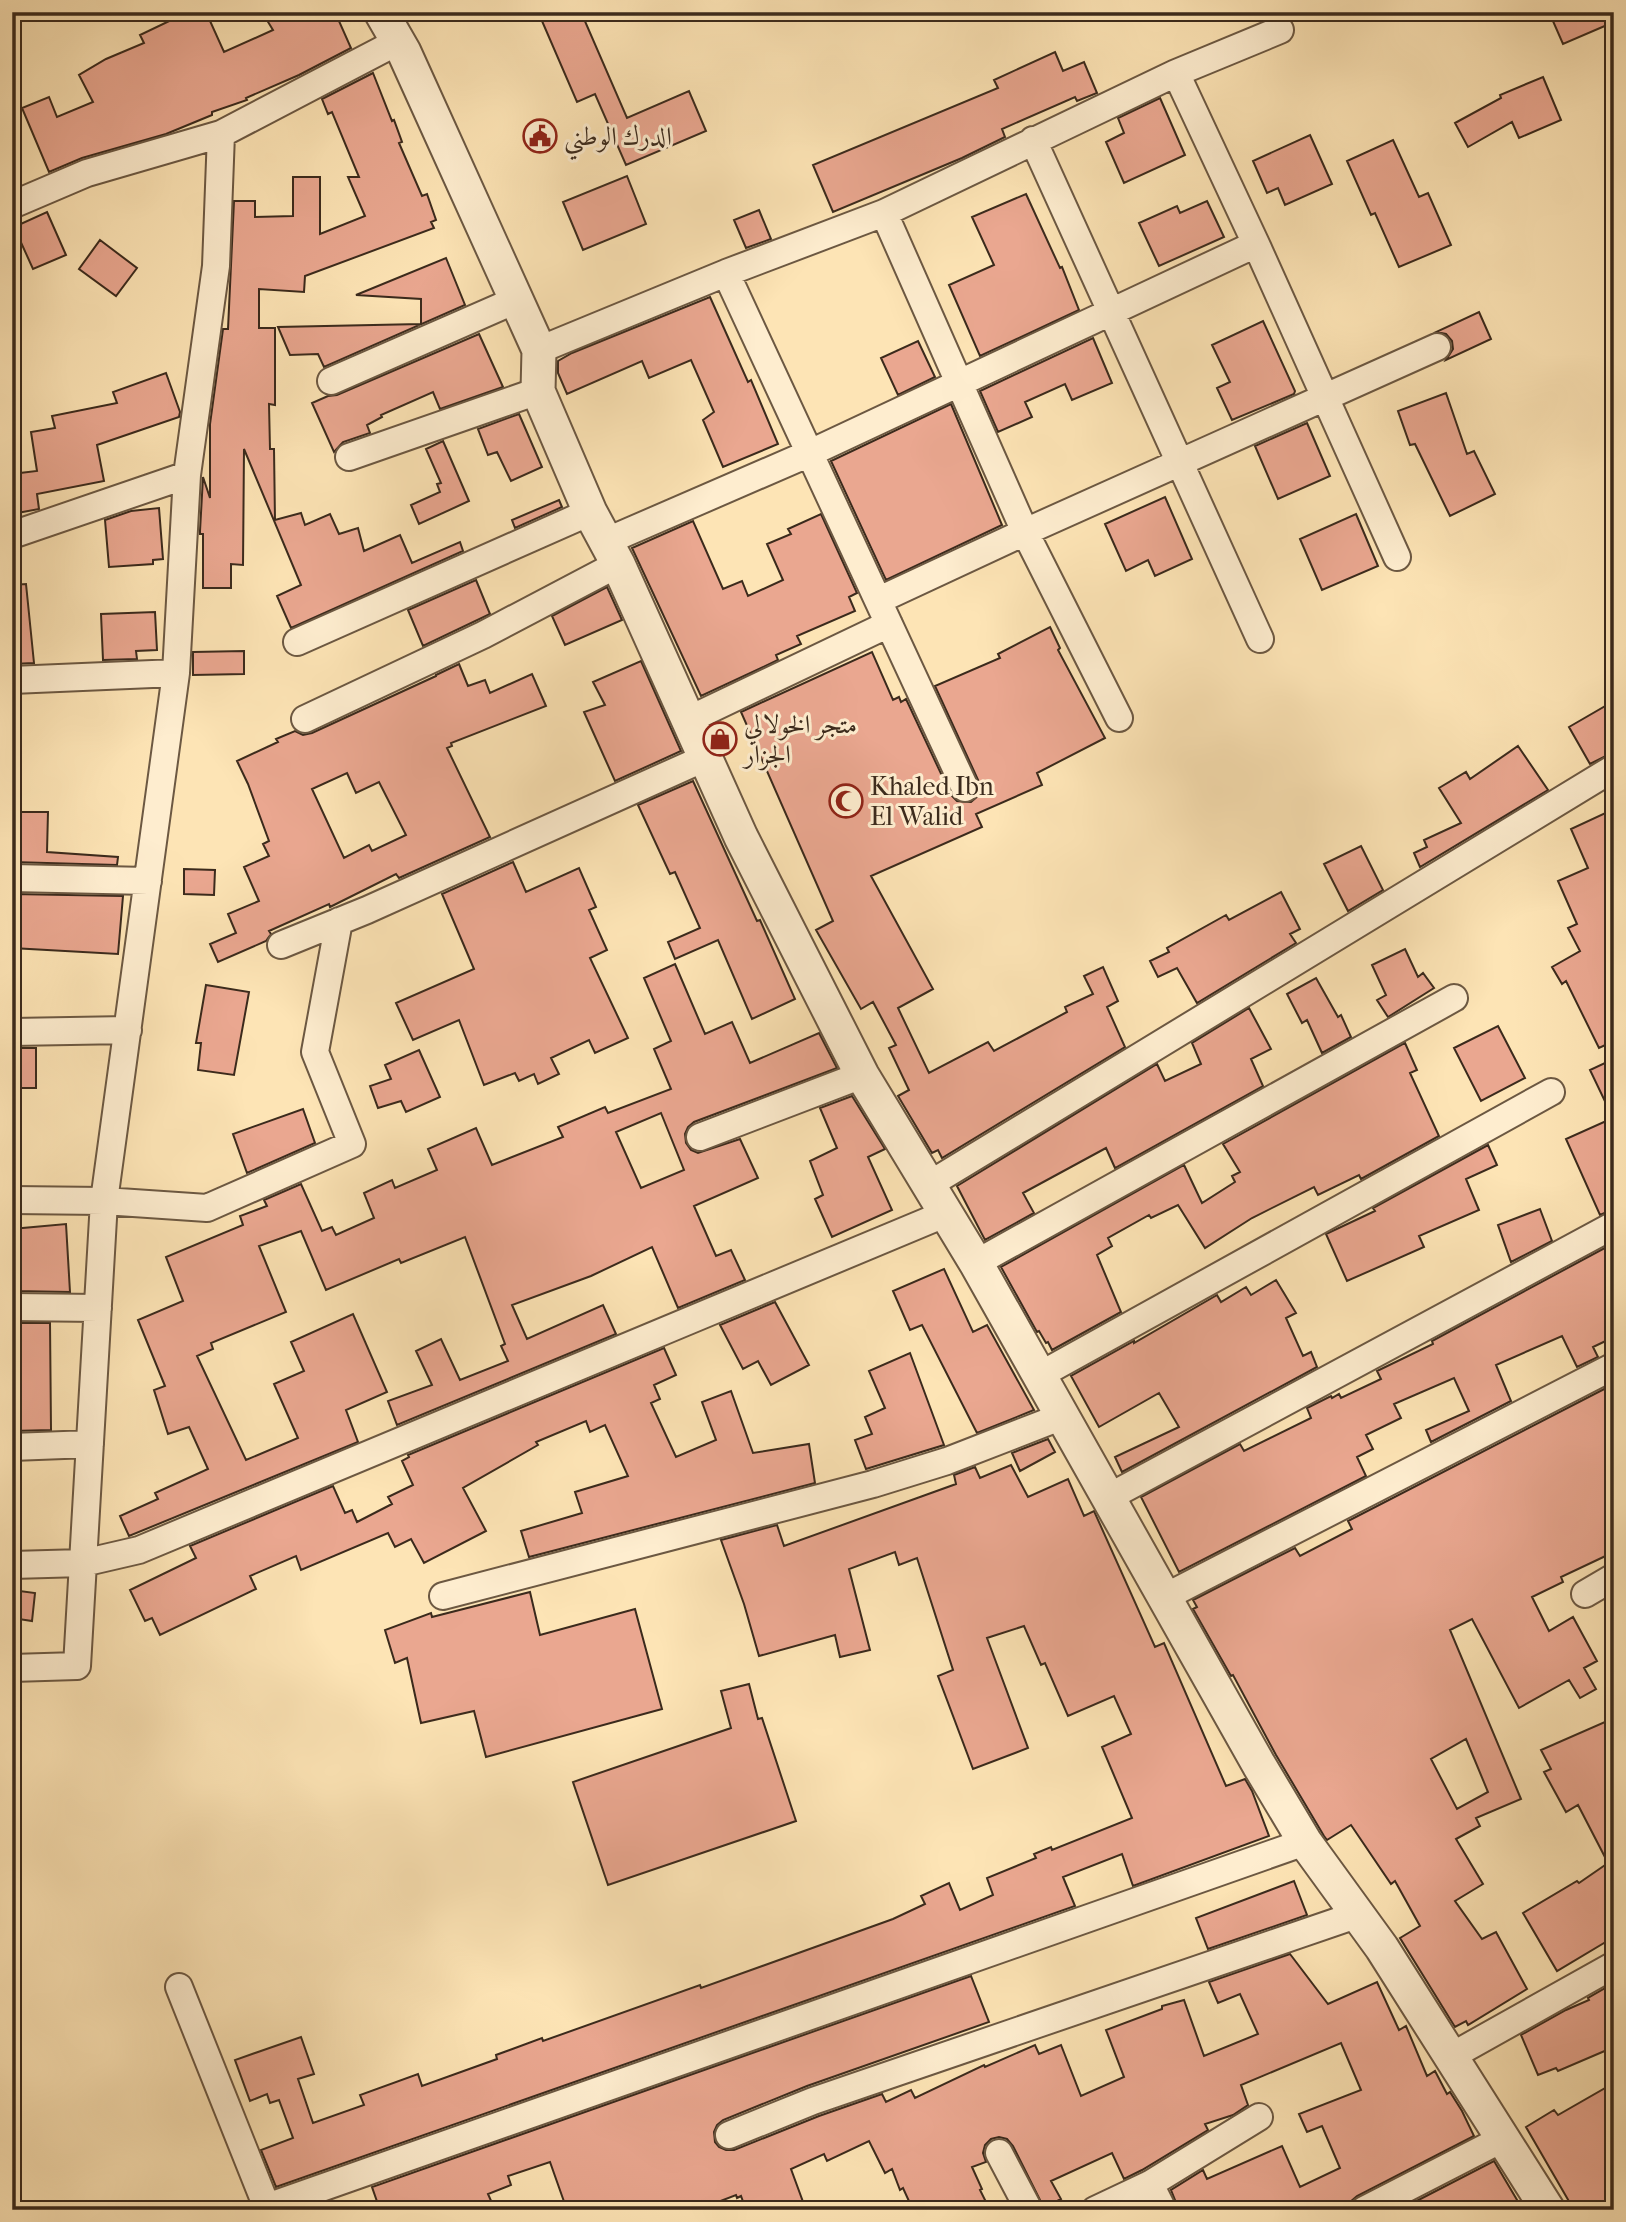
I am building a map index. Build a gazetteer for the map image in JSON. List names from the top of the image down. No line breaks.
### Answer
{"places":{"public building":["الدرك الوطني"],"shop":["متجر الخولالي الجزار"],"mosque":["Khaled Ibn El Walid"]}}
